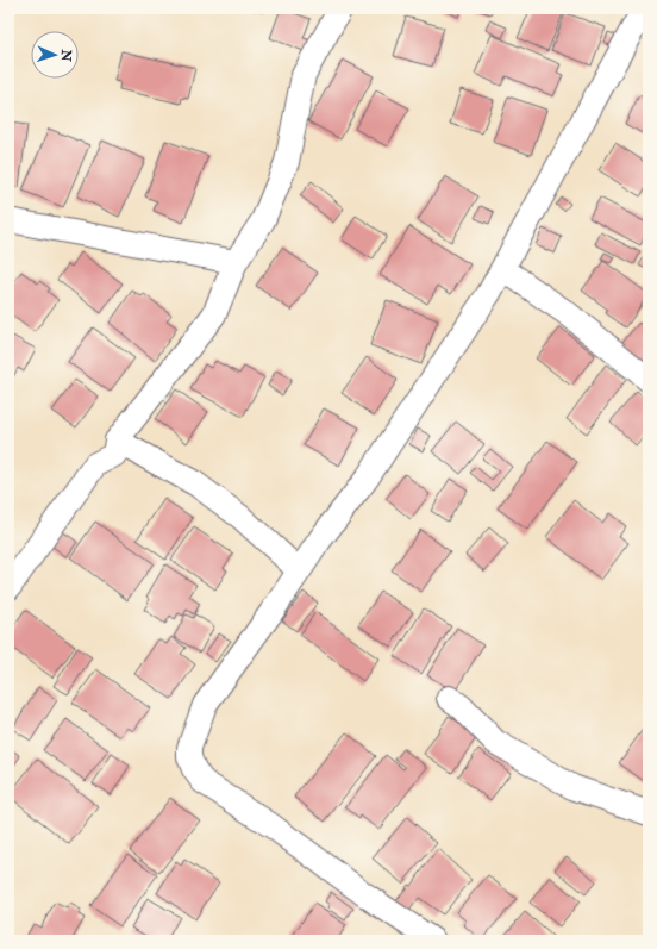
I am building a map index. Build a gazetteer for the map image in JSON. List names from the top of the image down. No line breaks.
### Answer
{"north":"right"}
